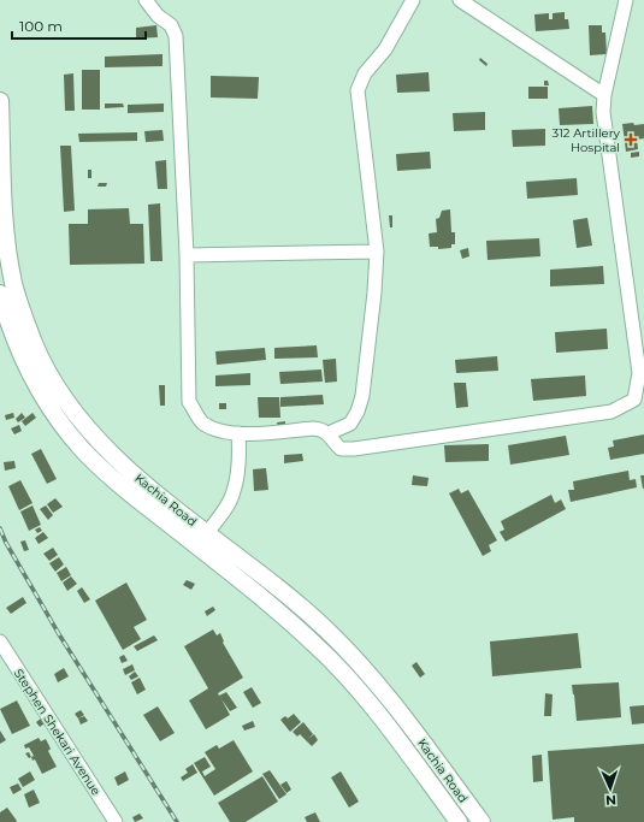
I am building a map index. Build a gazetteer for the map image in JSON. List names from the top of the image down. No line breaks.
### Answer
{"streets":{"main road":["Kachia Road"],"street":["Stephen Shekari Avenue"]},"places":{"health":["312 Artillery Hospital"]},"scale_bar":"100 m","north":"bottom"}
